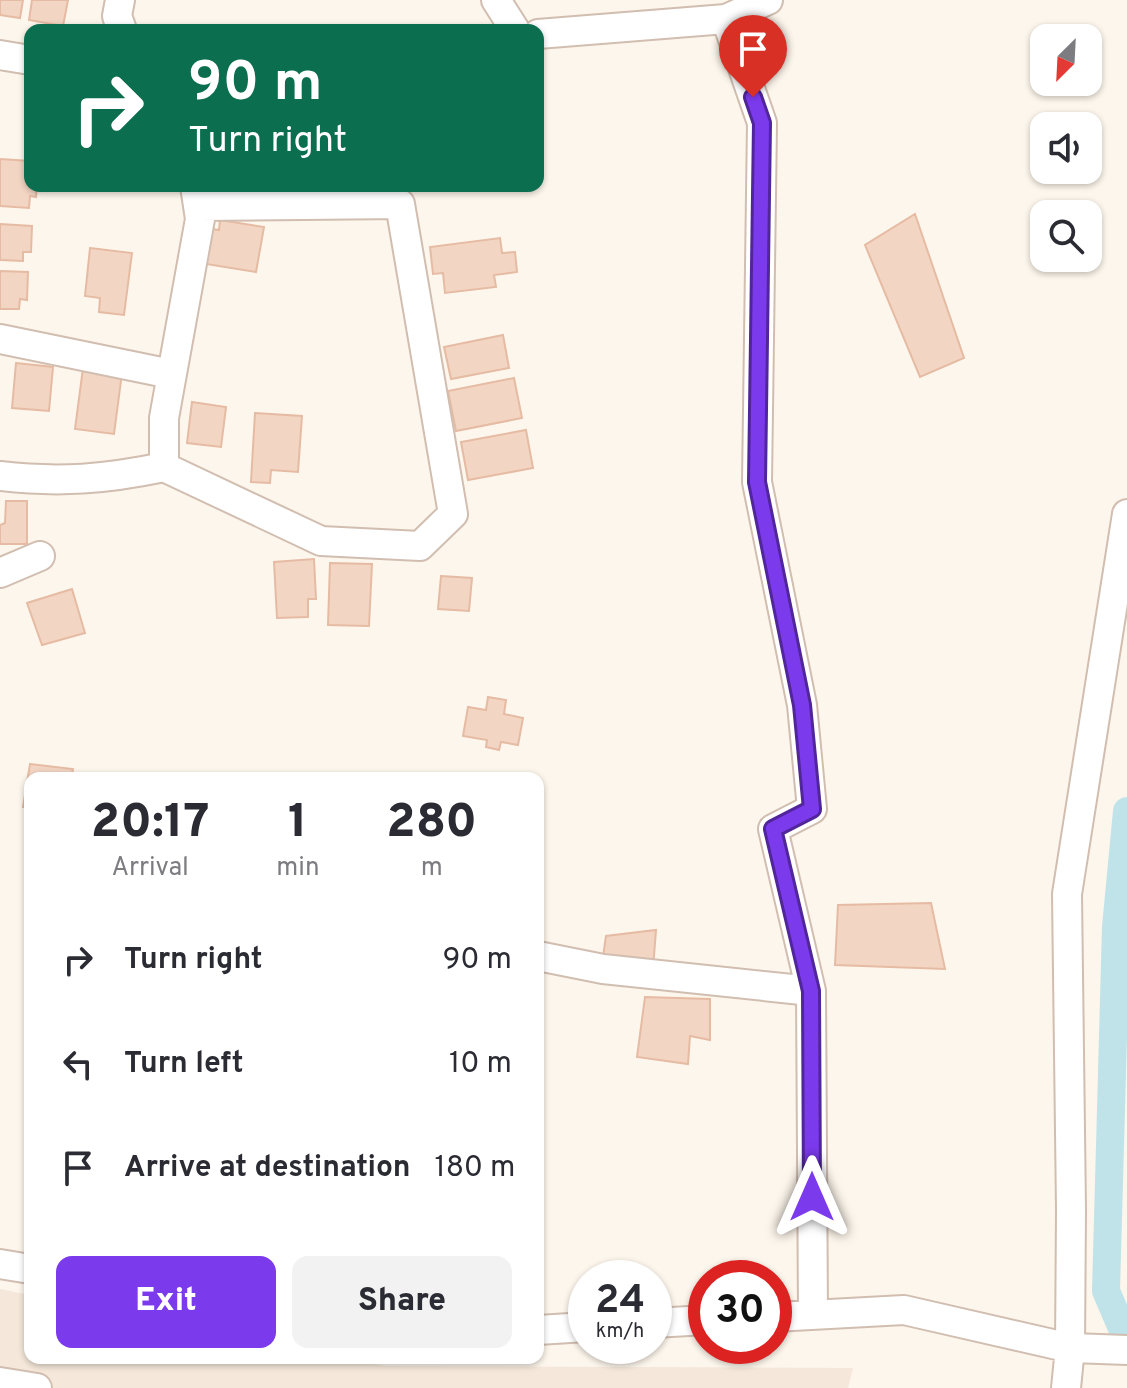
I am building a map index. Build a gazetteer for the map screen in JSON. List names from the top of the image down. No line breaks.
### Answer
{"north":"bottom left","page":{"turn":["90 m","Turn right"],"eta":["20:17","Arrival","1","min","280","m"],"list":[{"name":"Turn right","value":"90 m"},{"name":"Turn left","value":"10 m"},{"name":"Arrive at destination","value":"180 m"}],"buttons":["Exit","Share"],"speed":"24 km/h","limit":"30"}}
